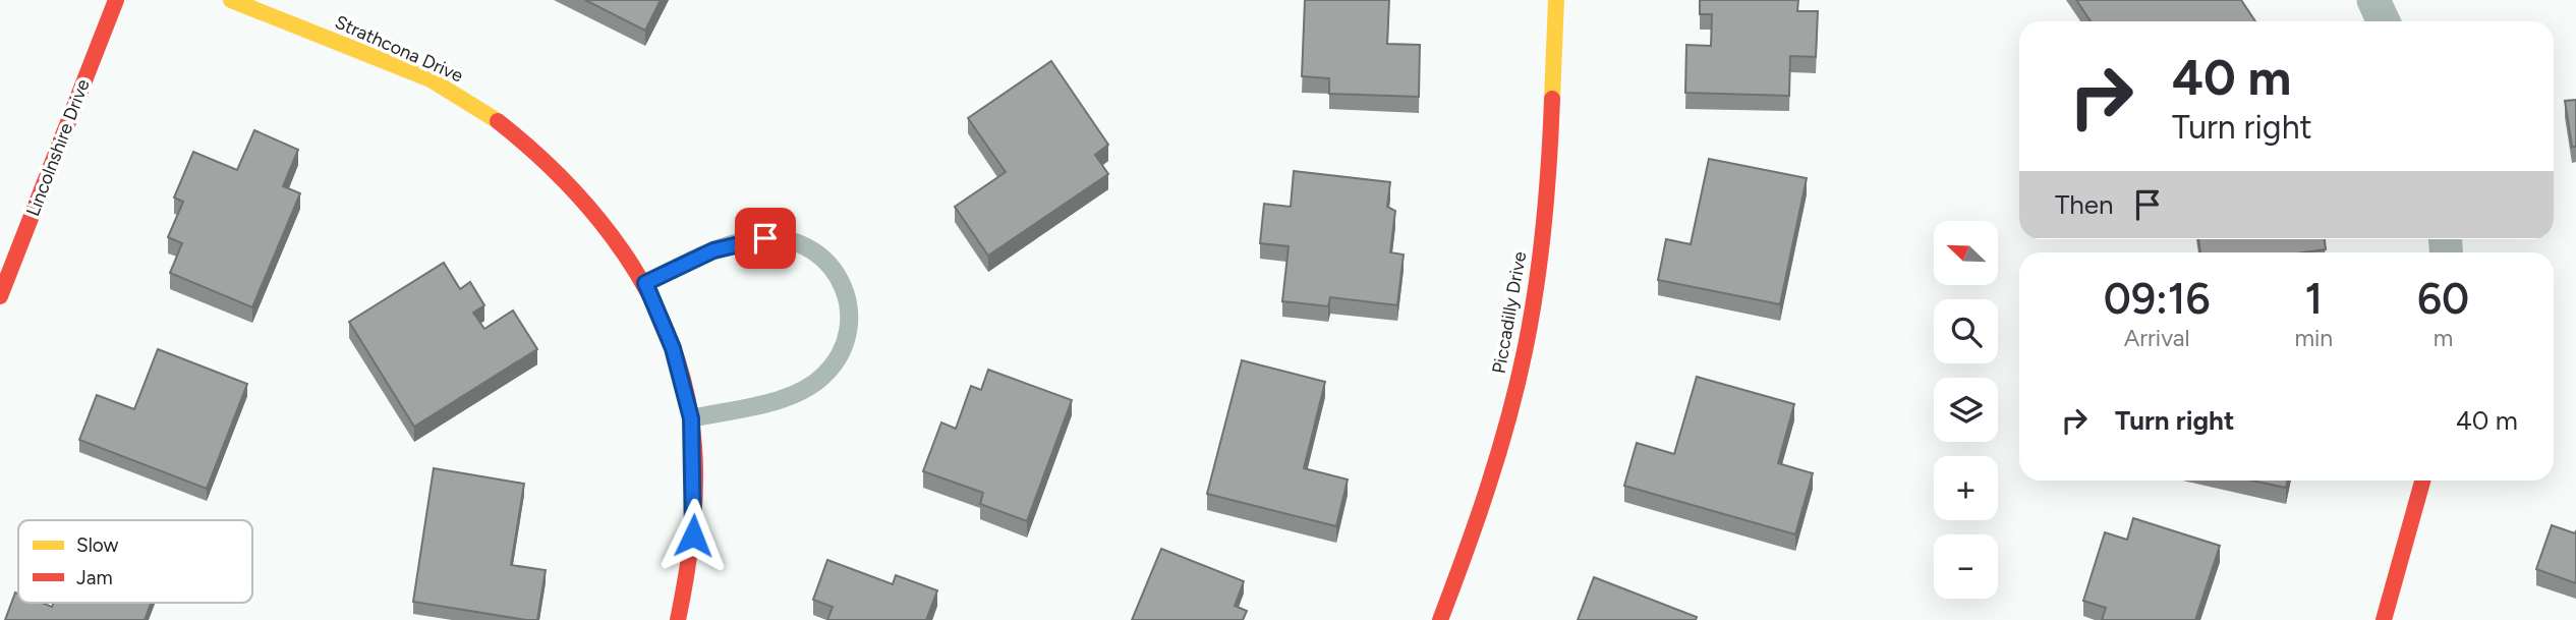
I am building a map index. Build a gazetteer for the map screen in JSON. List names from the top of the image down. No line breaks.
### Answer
{"streets":{"street":["Strathcona Drive","Lincolnshire Drive","Piccadilly Drive"]},"legend":["Slow","Jam"],"north":"top left","page":{"turn":["40 m","Turn right"],"then":"Then","map_buttons":["+","−"],"eta":["09:16","Arrival","1","min","60","m"],"list":[{"name":"Turn right","value":"40 m"}]}}
